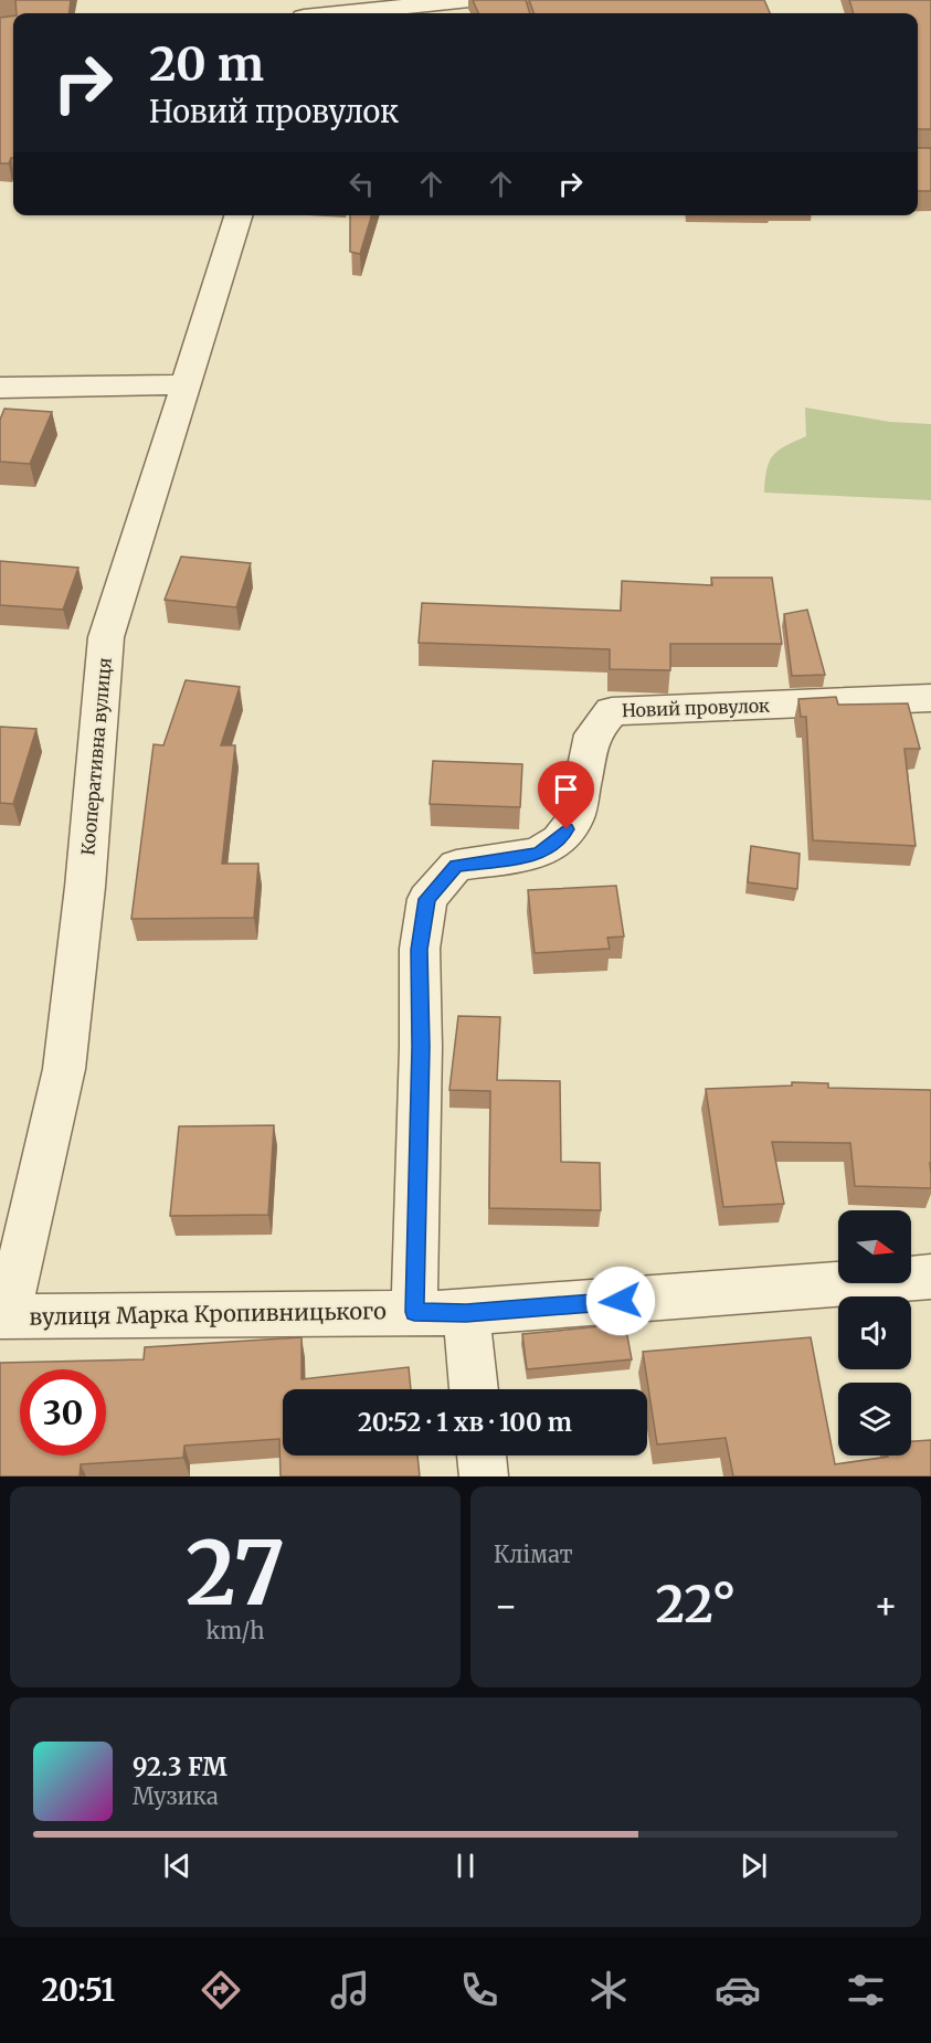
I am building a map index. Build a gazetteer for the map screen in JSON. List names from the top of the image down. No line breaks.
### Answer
{"streets":{"street":["Новий провулок","Кооперативна вулиця","вулиця Марка Кропивницького"]},"crossings":[["Новий провулок","вулиця Марка Кропивницького"],["Кооперативна вулиця","вулиця Марка Кропивницького"]],"north":"right","page":{"turn":["20 m","Новий провулок"],"limit":"30","trip":"20:52 · 1 хв · 100 m","tile":[["27","km/h"],"Клімат"],"heat":["−","22°","+"],"song":["92.3 FM","Музика"],"tabs":"20:51"}}
